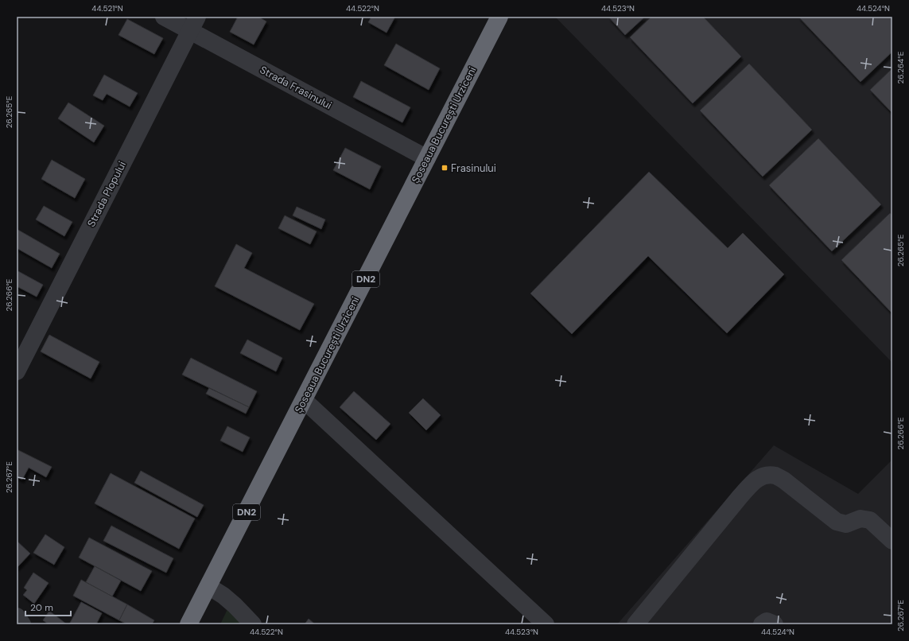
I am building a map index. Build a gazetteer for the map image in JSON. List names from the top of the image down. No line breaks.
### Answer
{"streets":{"highway":["Șoseaua București Urziceni","DN2"],"street":["Strada Frasinului","Strada Plopului"]},"crossings":[["Strada Frasinului","Șoseaua București Urziceni"],["Strada Frasinului","Strada Plopului"]],"places":{"transit":["Frasinului"]},"scale_bar":"20 m","coordinates":["44.521°N","44.522°N","44.523°N","44.524°N","26.264°E","26.265°E","26.266°E","26.267°E"]}
